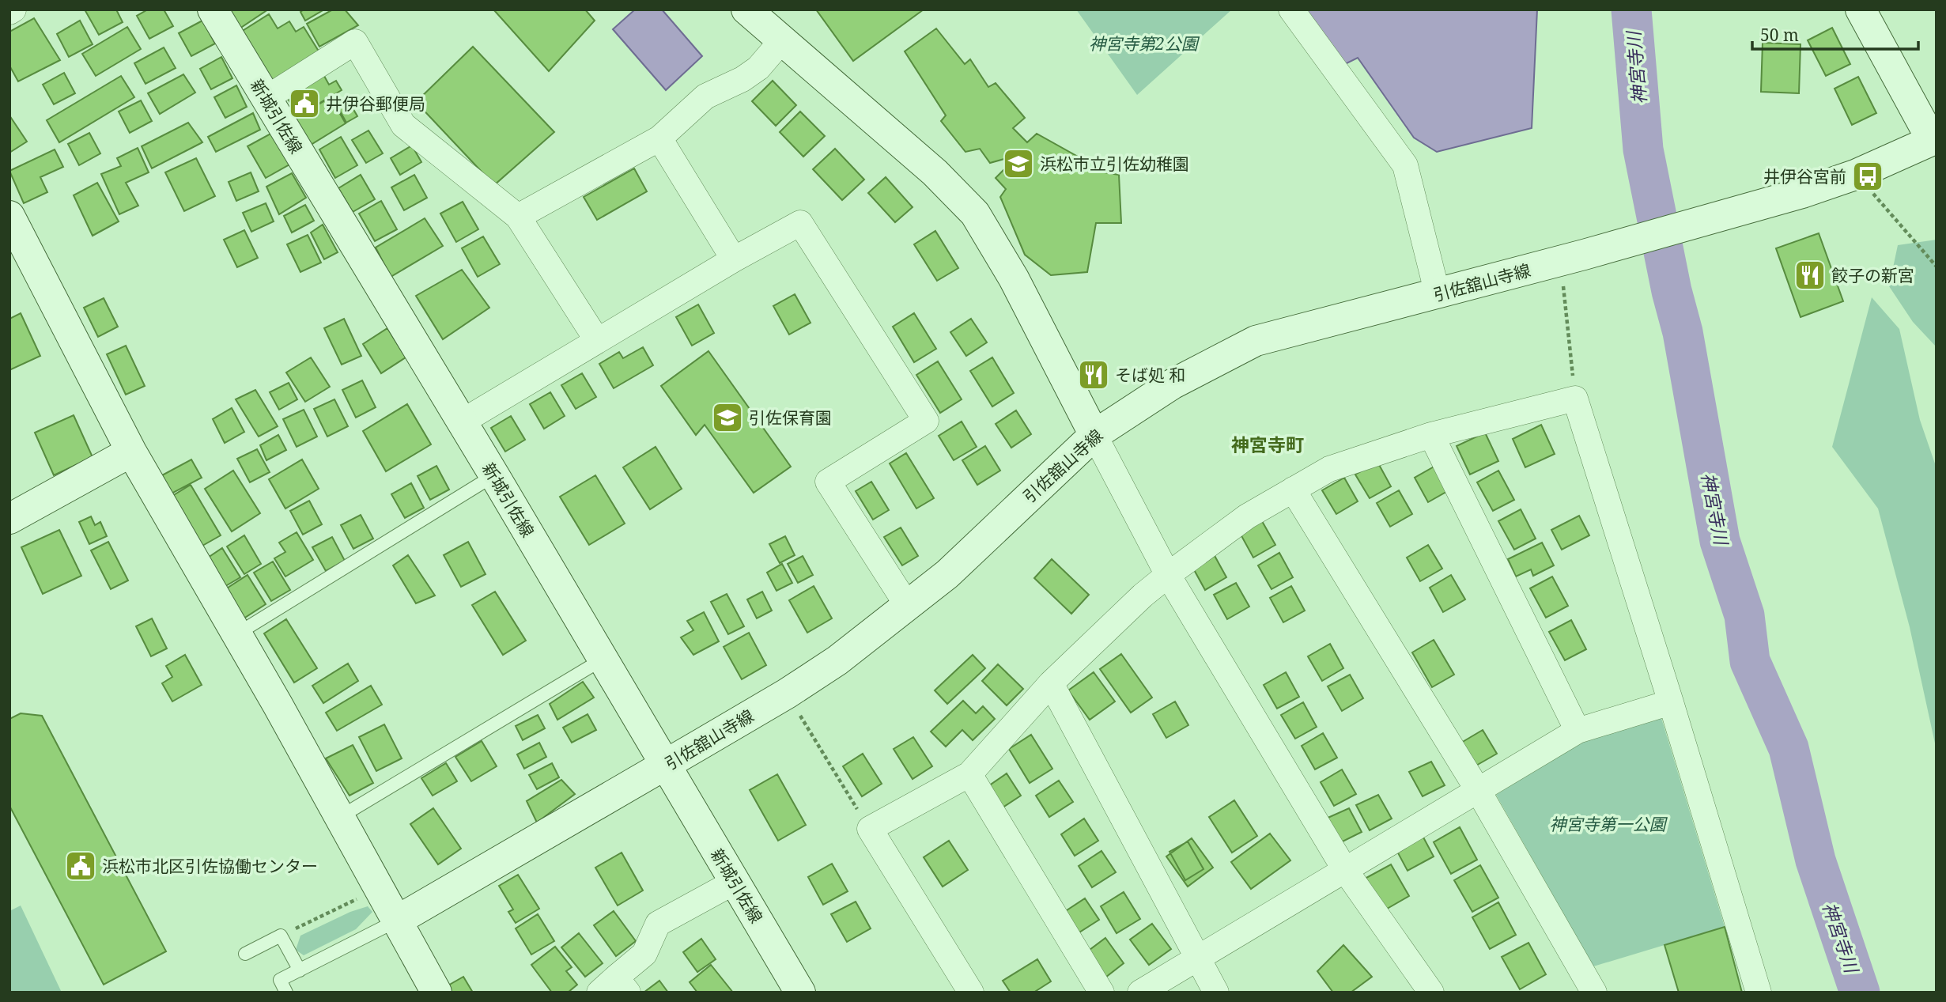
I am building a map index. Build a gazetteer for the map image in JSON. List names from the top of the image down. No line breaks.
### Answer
{"streets":{"main road":["新城引佐線","引佐舘山寺線"]},"crossings":[["新城引佐線","引佐舘山寺線"]],"districts":["神宮寺町"],"water":["神宮寺川"],"parks":["神宮寺第2公園","神宮寺第一公園"],"places":{"public building":["井伊谷郵便局","浜松市北区引佐協働センター"],"school or university":["浜松市立引佐幼稚園","引佐保育園"],"bus stop":["井伊谷宮前"],"restaurant":["餃子の新宮","そば処 和"]},"scale_bar":"50 m"}
